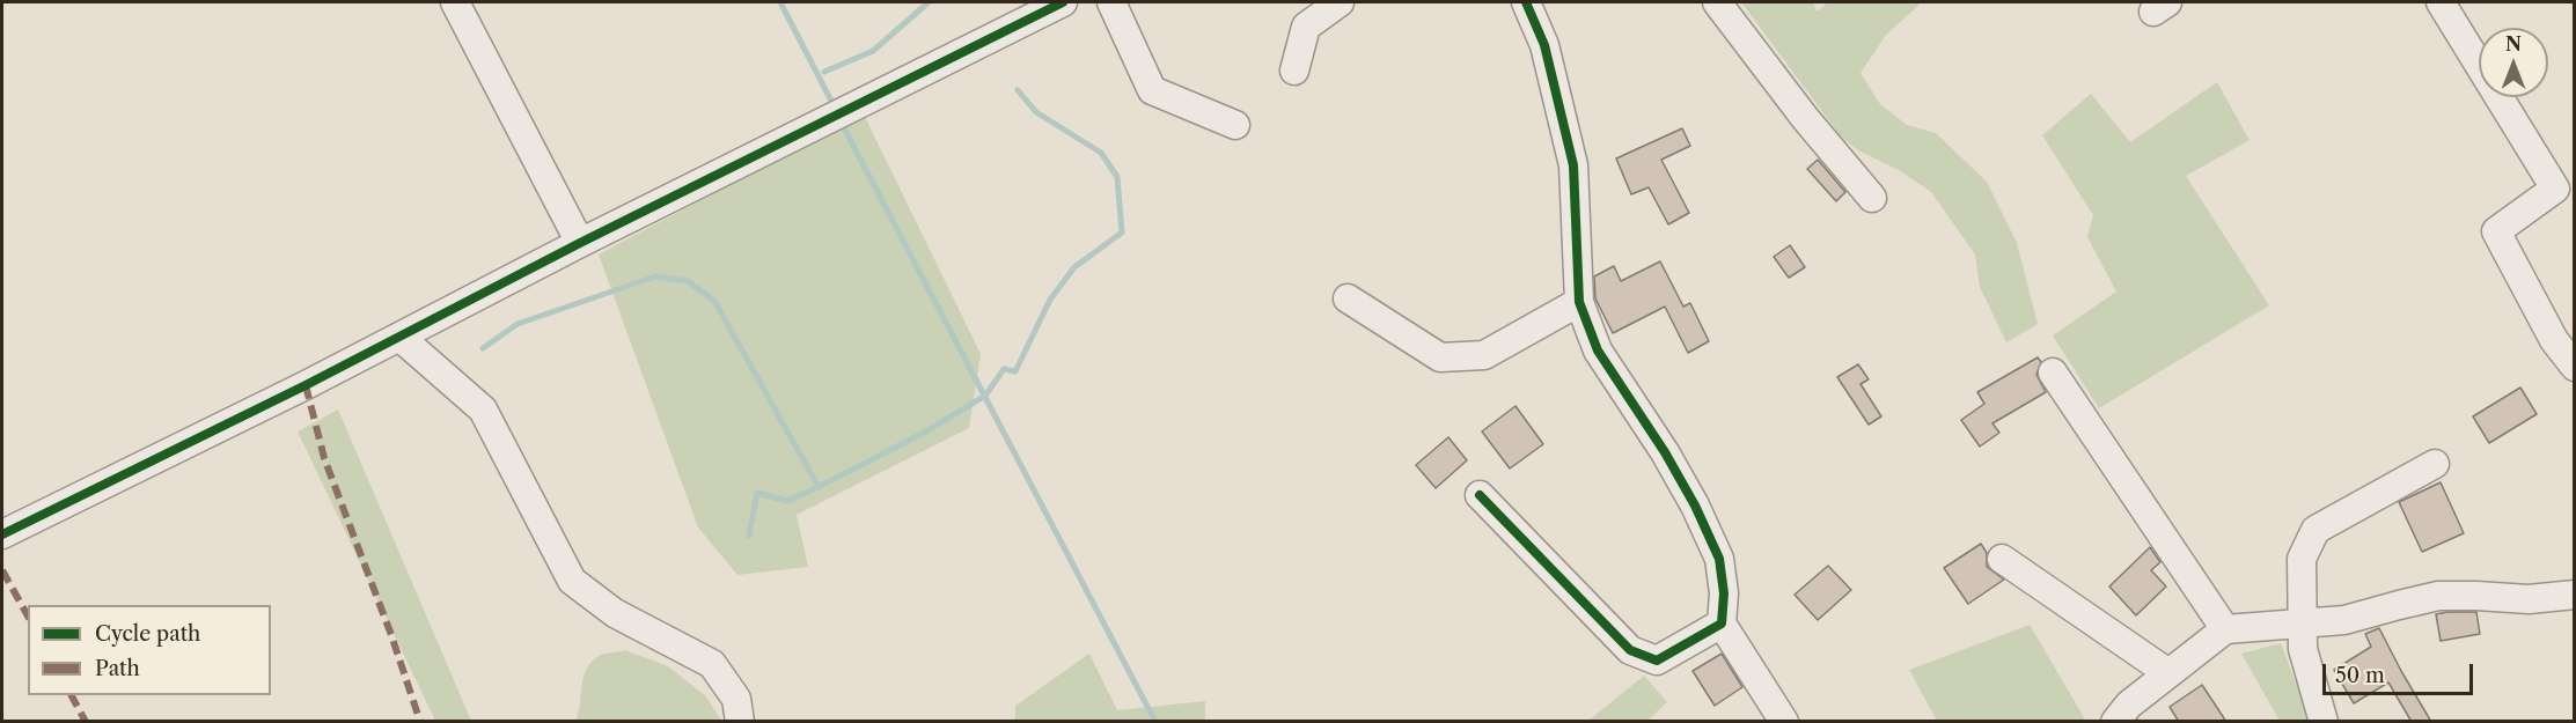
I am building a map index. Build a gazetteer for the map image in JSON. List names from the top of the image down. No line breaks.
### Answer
{"legend":["Cycle path","Path"],"scale_bar":"50 m","north":"top"}
